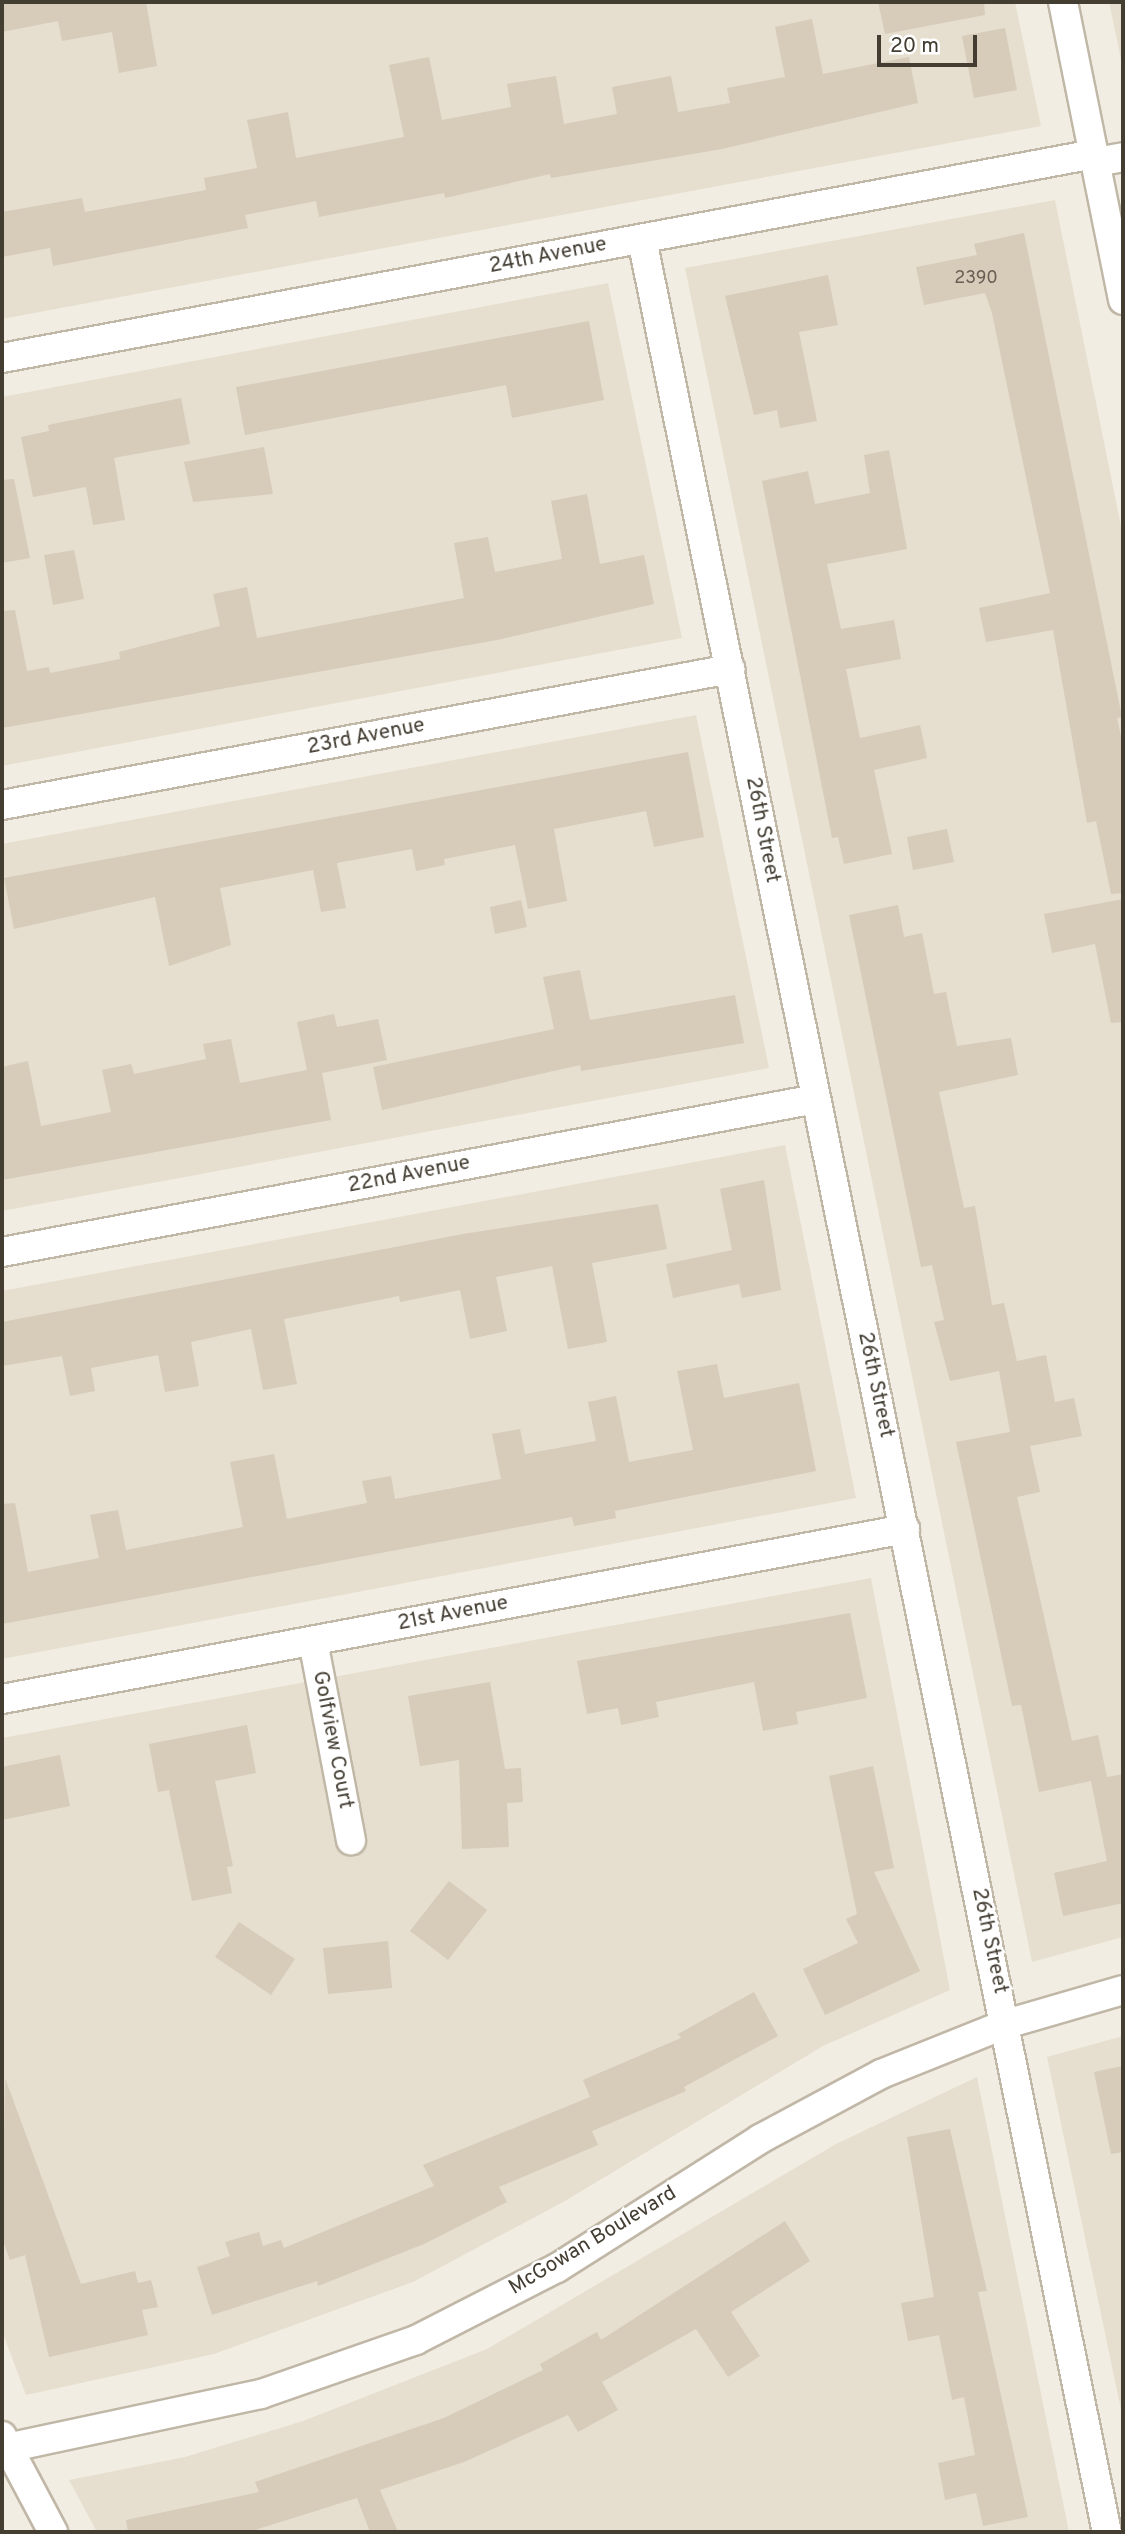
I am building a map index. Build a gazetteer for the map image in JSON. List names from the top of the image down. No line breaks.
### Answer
{"streets":{"street":["24th Avenue","23rd Avenue","26th Street","22nd Avenue","21st Avenue","Golfview Court","McGowan Boulevard"]},"crossings":[["24th Avenue","26th Street"],["23rd Avenue","26th Street"],["26th Street","22nd Avenue"],["26th Street","21st Avenue"],["26th Street","McGowan Boulevard"],["21st Avenue","Golfview Court"]],"house_numbers":["2390"],"scale_bar":"20 m"}
